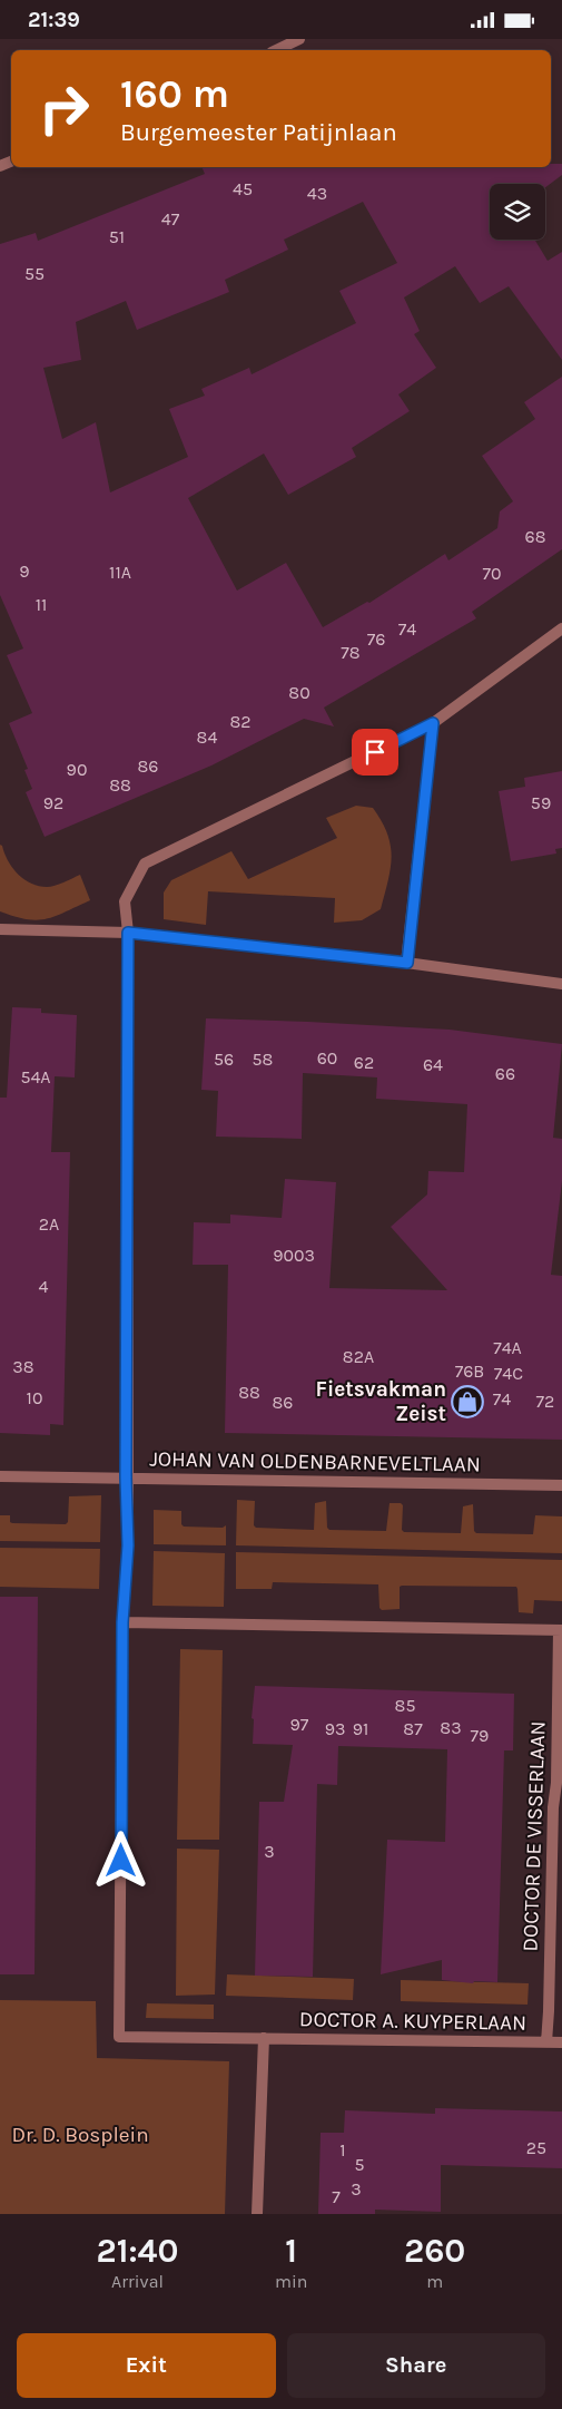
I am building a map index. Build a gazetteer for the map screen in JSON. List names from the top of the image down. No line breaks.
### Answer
{"streets":{"street":["JOHAN VAN OLDENBARNEVELTLAAN","DOCTOR DE VISSERLAAN","DOCTOR A. KUYPERLAAN"]},"crossings":[["DOCTOR DE VISSERLAAN","DOCTOR A. KUYPERLAAN"]],"parks":["Dr. D. Bosplein"],"places":{"shop":["Fietsvakman Zeist"]},"house_numbers":["45","43","47","51","55","68","9","11A","70","11","74","76","78","80","82","84","86","90","88","92","59","60","56","58","62","64","66","54A","2A","9003","4","74A","82A","38","76B","74C","88","10","74","72","86","85","97","83","93","91","87","79","3","25","1","5","3","7"],"page":{"status":"21:39","turn":["160 m","Burgemeester Patijnlaan"],"eta":["21:40","Arrival","1","min","260","m"],"buttons":["Exit","Share"]}}
